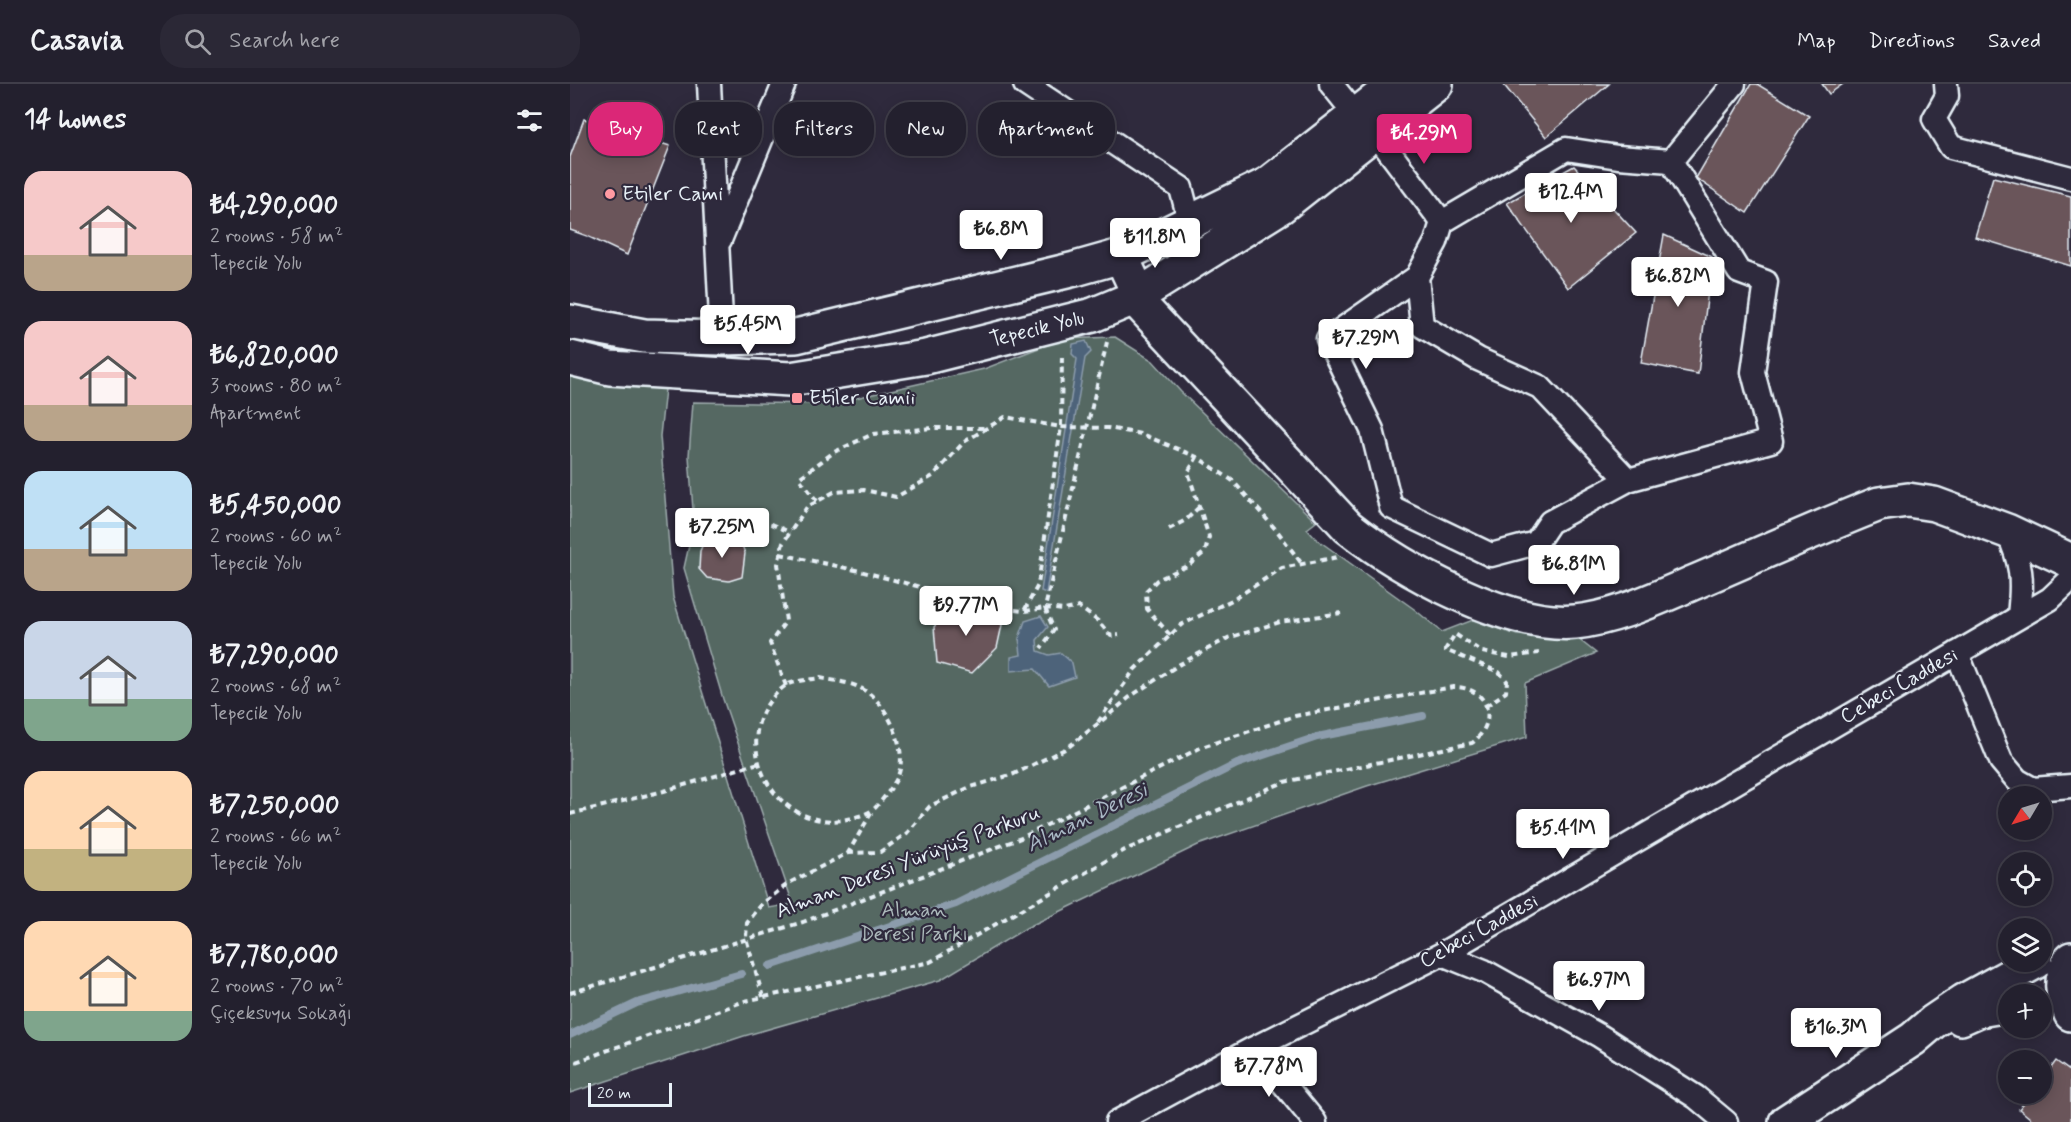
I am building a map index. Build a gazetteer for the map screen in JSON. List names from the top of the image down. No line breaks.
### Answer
{"streets":{"main road":["Tepecik Yolu"],"street":["Cebeci Caddesi"],"path":["Alman Deresi Yürüyüş Parkuru"]},"water":["Alman Deresi"],"parks":["Alman Deresi Parkı"],"places":{"other":["Etiler Cami"],"transit":["Etiler Camii"]},"scale_bar":"20 m","north":"bottom left","page":{"header":"Casavia","search":"Search here","nav":["Map","Directions","Saved"],"heading":"14 homes","chip":["Buy","Rent","Filters","New","Apartment"],"price":["₺4.29M","₺12.4M","₺6.8M","₺11.8M","₺6.82M","₺5.45M","₺7.29M","₺7.25M","₺6.81M","₺9.77M","₺5.41M","₺6.97M","₺16.3M","₺7.78M"],"list":[{"name":"₺4,290,000","note":"2 rooms · 58 m² · Tepecik Yolu"},{"name":"₺6,820,000","note":"3 rooms · 80 m² · Apartment"},{"name":"₺5,450,000","note":"2 rooms · 60 m² · Tepecik Yolu"},{"name":"₺7,290,000","note":"2 rooms · 68 m² · Tepecik Yolu"},{"name":"₺7,250,000","note":"2 rooms · 66 m² · Tepecik Yolu"},{"name":"₺7,780,000","note":"2 rooms · 70 m² · Çiçeksuyu Sokağı"}],"map_buttons":["+","−"],"scale":"20 m"}}
